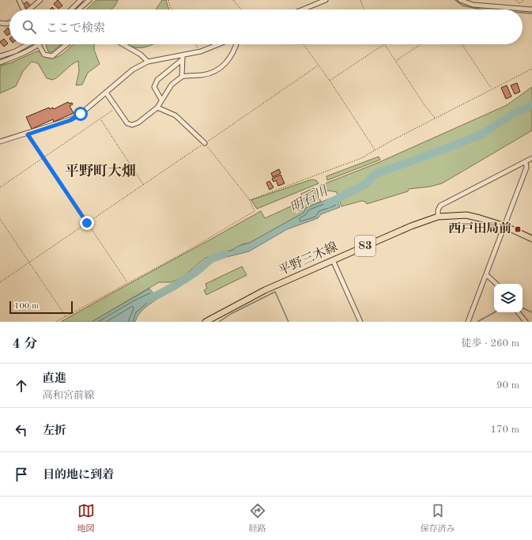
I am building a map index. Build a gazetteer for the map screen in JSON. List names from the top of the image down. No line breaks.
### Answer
{"streets":{"main road":["83","平野三木線"]},"districts":["平野町大畑"],"water":["明石川"],"places":{"transit":["西戸田局前"]},"scale_bar":"100 m","page":{"search":"ここで検索","scale":"100 m","heading":["4 分","徒歩 · 260 m"],"list":[["直進","高和宮前線","90 m"],["左折","170 m"],"目的地に到着"],"nav":["地図","経路","保存済み"]}}
